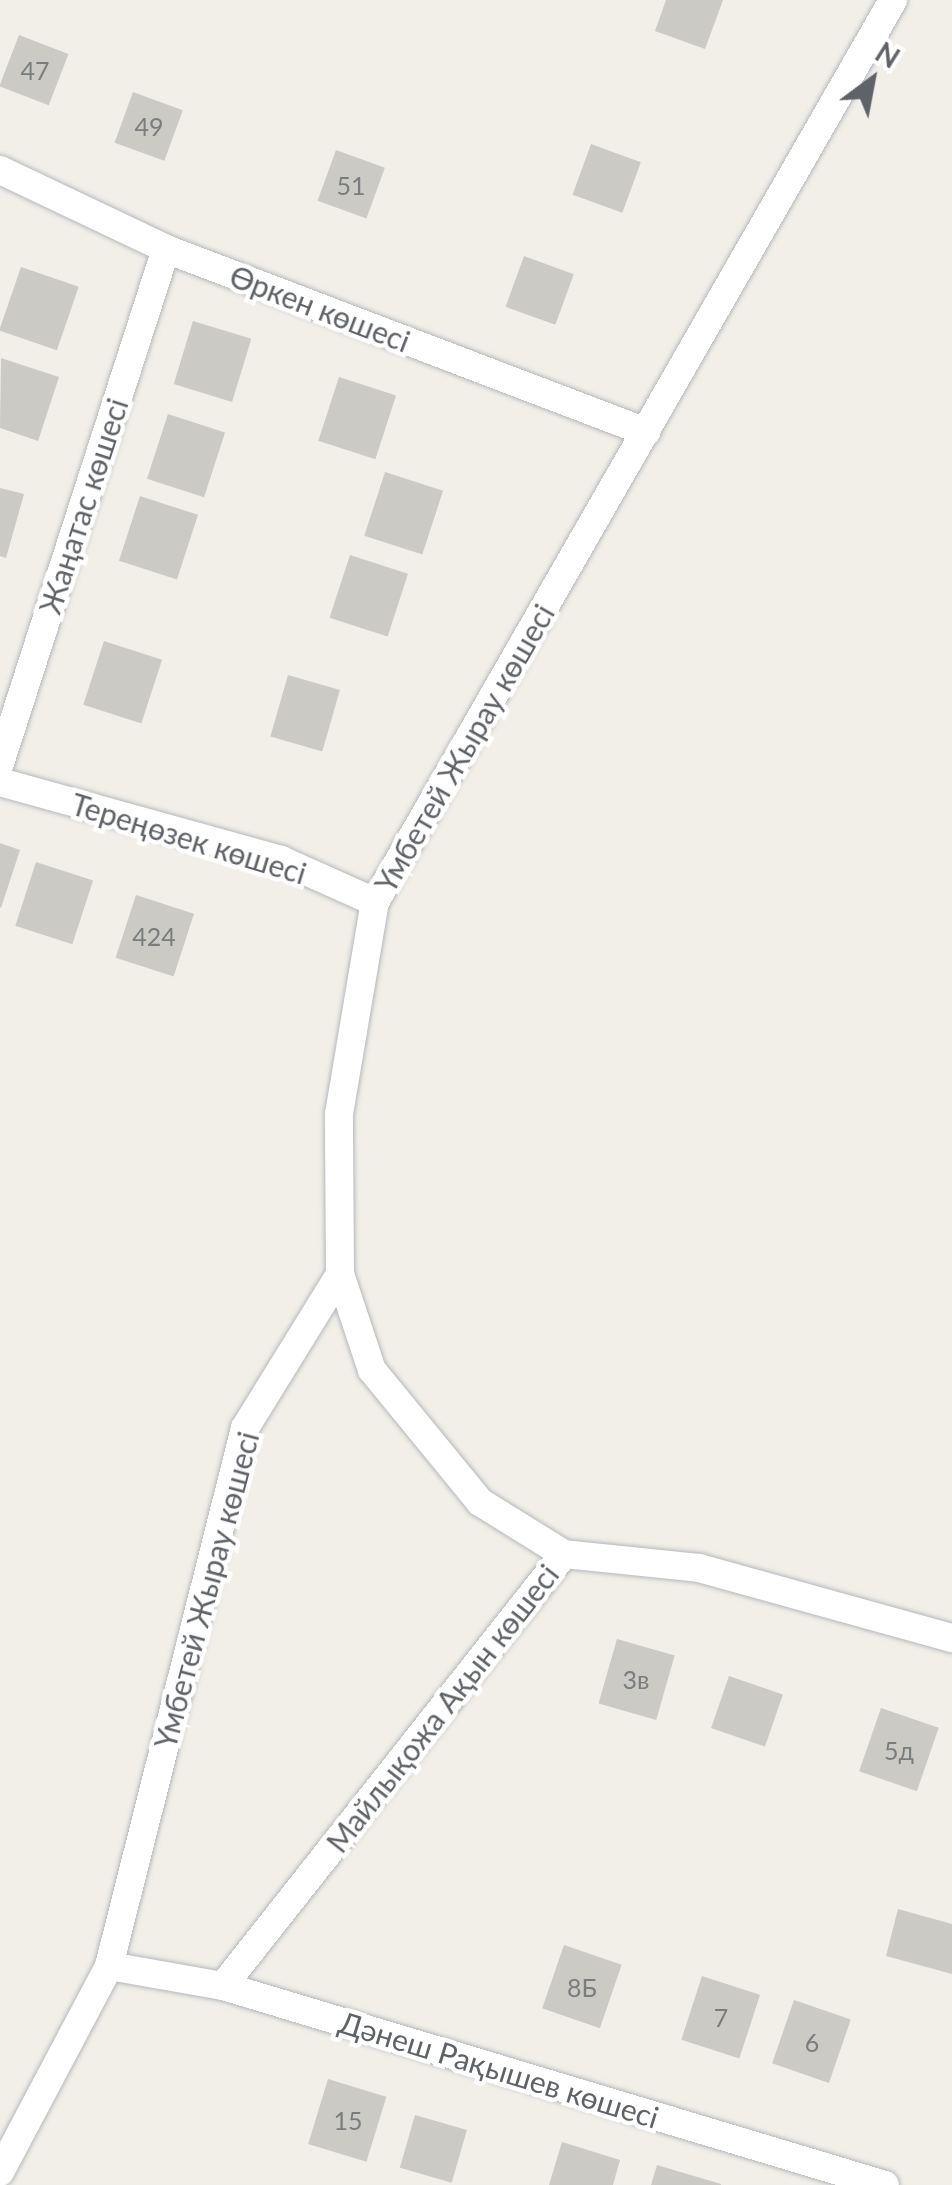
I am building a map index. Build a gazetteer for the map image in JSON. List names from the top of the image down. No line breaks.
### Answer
{"streets":{"street":["Өркен көшесі","Жаңатас көшесі","Үмбетей Жырау көшесі","Тереңөзек көшесі","Майлықожа Ақын көшесі","Дәнеш Рақышев көшесі"]},"crossings":[["Өркен көшесі","Жаңатас көшесі"],["Өркен көшесі","Үмбетей Жырау көшесі"],["Үмбетей Жырау көшесі","Тереңөзек көшесі"],["Үмбетей Жырау көшесі","Дәнеш Рақышев көшесі"],["Майлықожа Ақын көшесі","Дәнеш Рақышев көшесі"]],"house_numbers":["47","49","51","424","3в","5д","8Б","7","6","15"],"north":"top right"}
